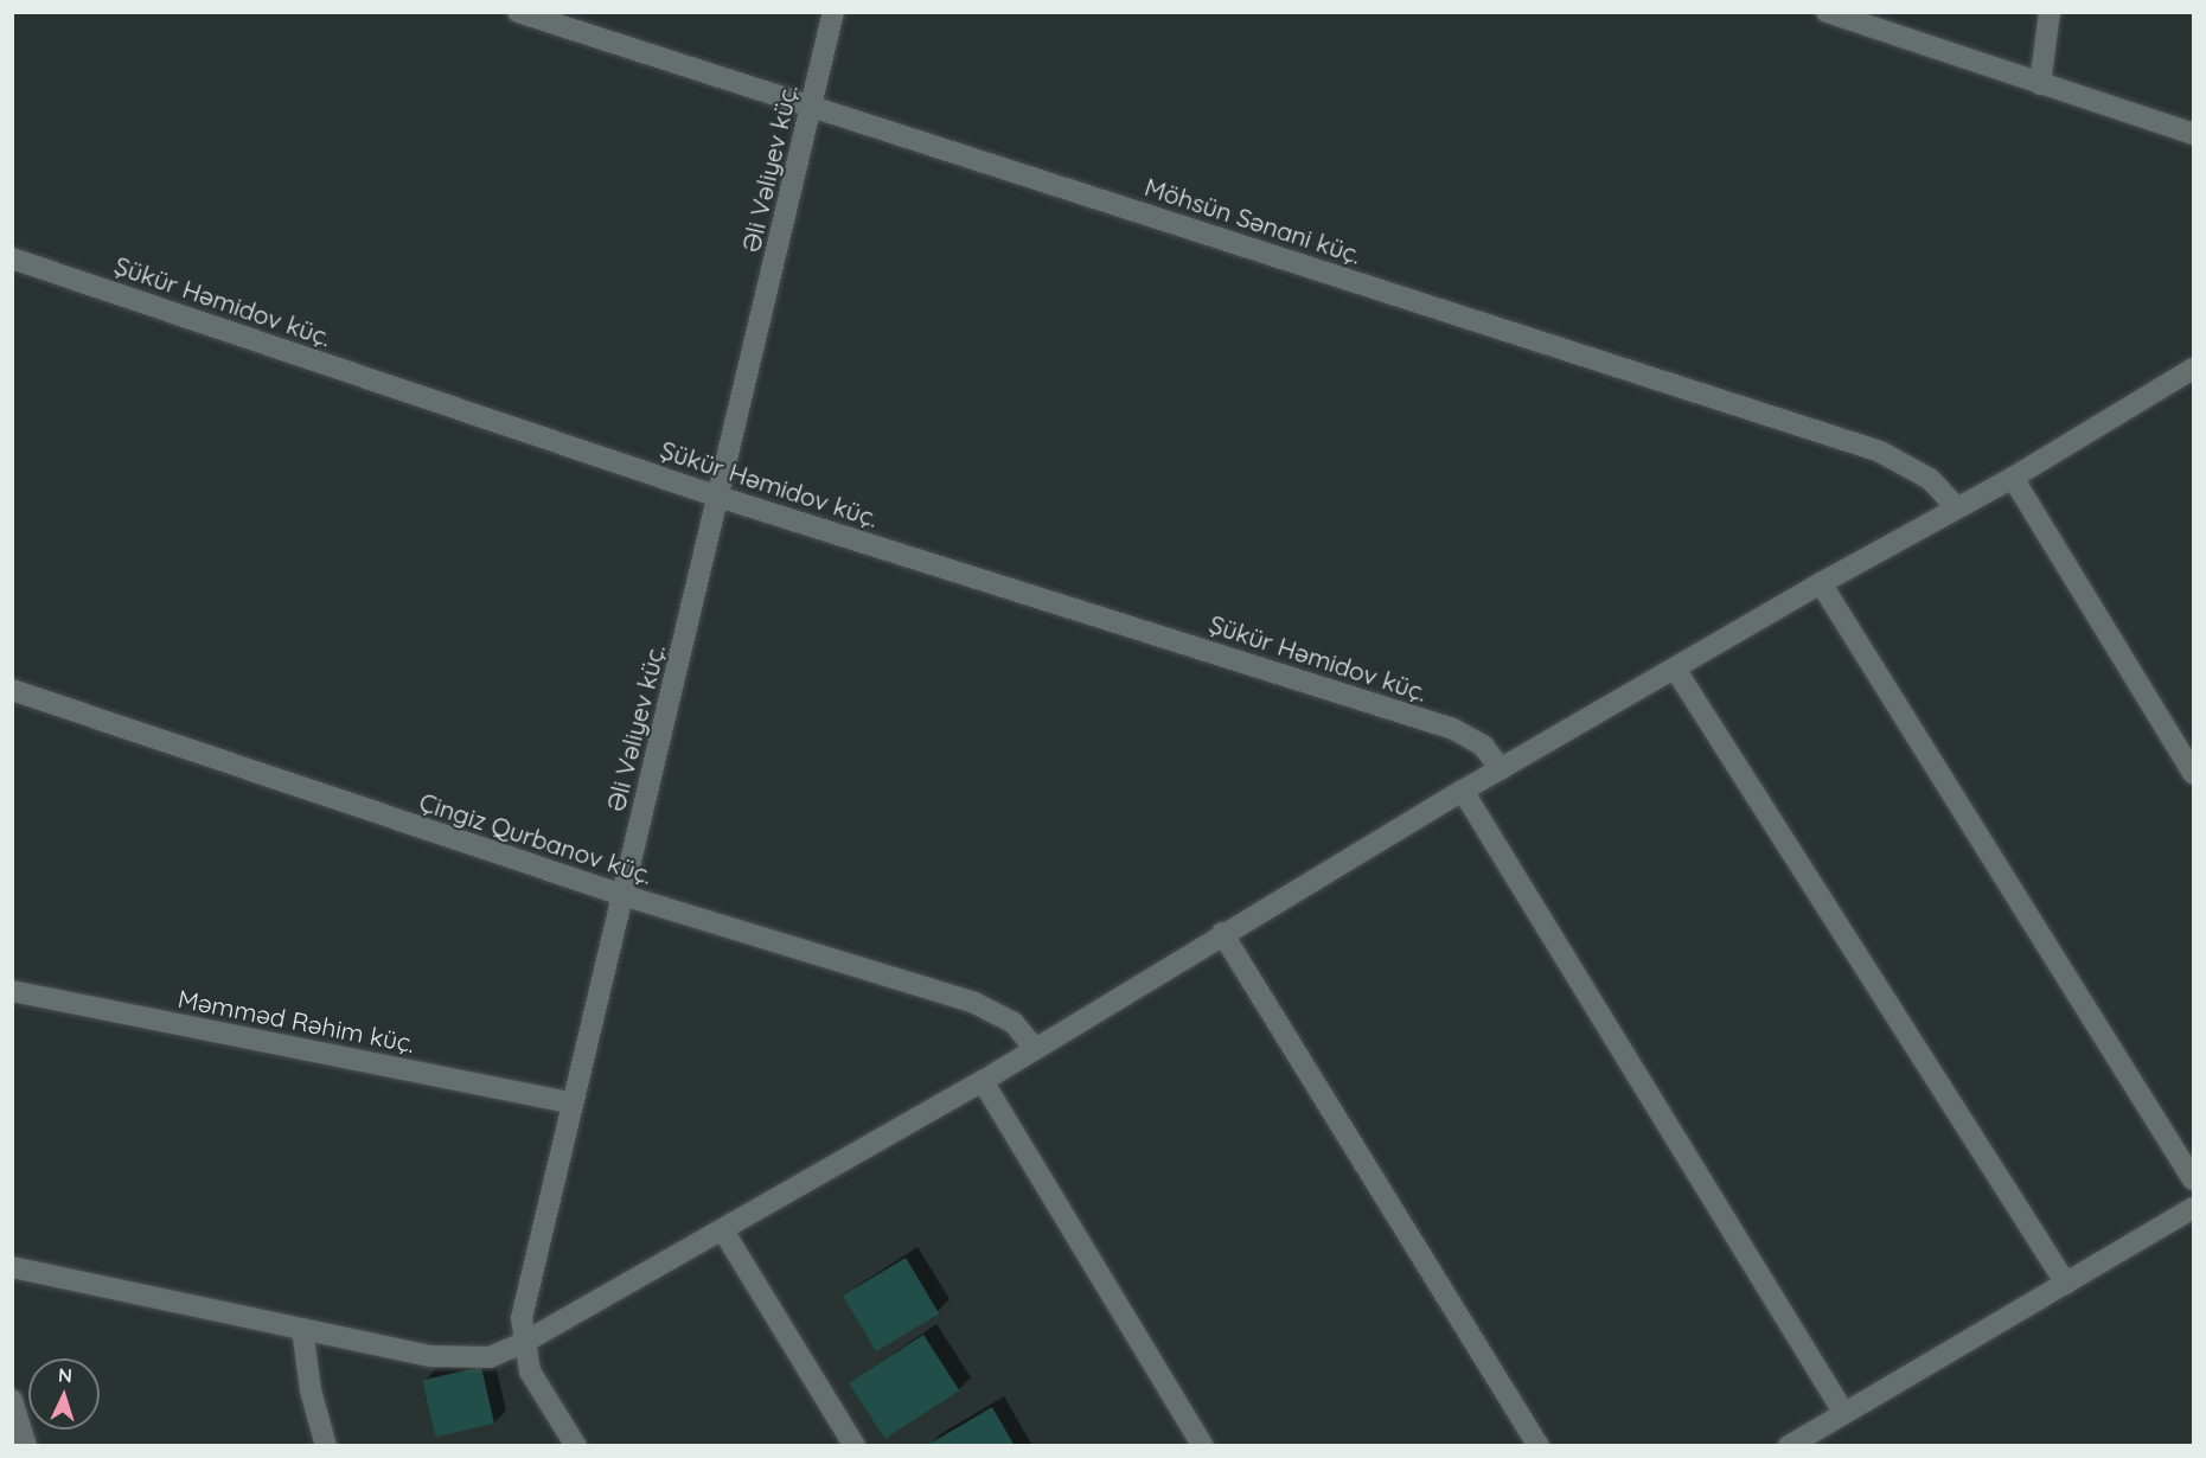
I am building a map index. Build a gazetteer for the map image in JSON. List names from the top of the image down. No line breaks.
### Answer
{"streets":{"street":["Əli Vəliyev küç.","Möhsün Sənani küç.","Şükür Həmidov küç.","Çingiz Qurbanov küç.","Məmməd Rəhim küç."]},"crossings":[["Əli Vəliyev küç.","Möhsün Sənani küç."],["Əli Vəliyev küç.","Şükür Həmidov küç."],["Əli Vəliyev küç.","Çingiz Qurbanov küç."],["Əli Vəliyev küç.","Məmməd Rəhim küç."]],"north":"top"}
